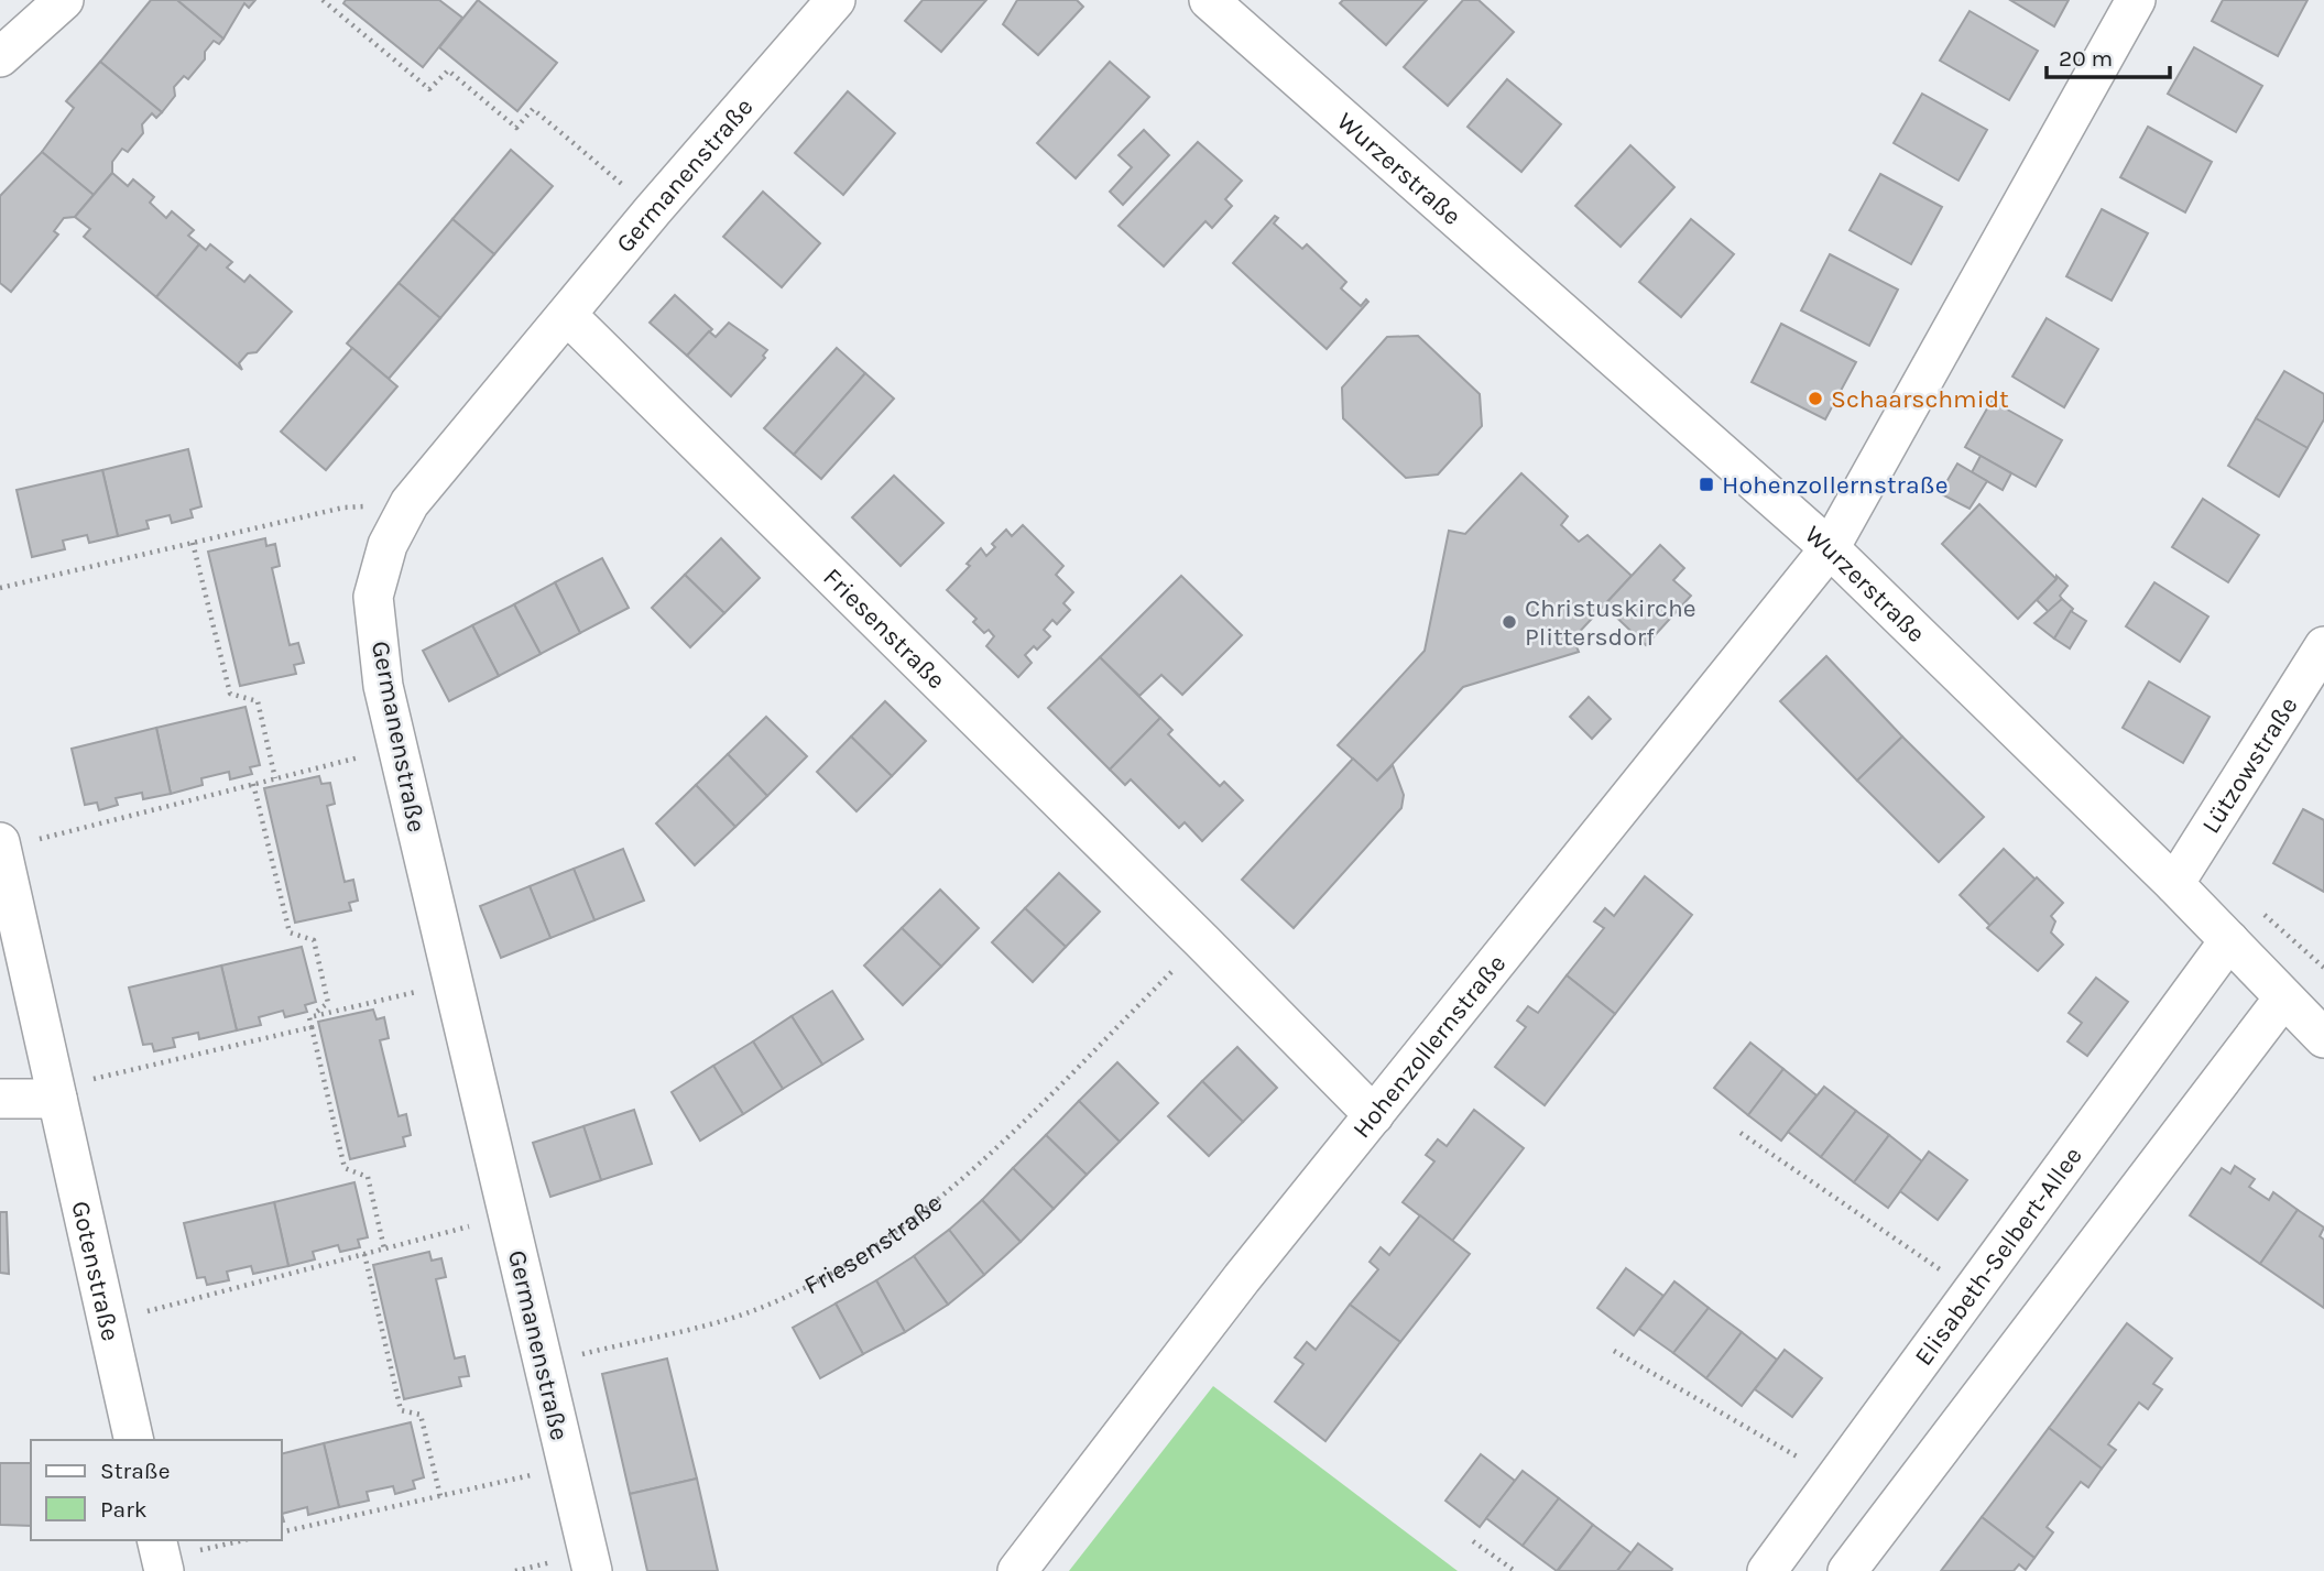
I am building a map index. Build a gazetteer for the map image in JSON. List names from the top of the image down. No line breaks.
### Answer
{"streets":{"street":["Wurzerstraße","Germanenstraße","Friesenstraße","Lützowstraße","Hohenzollernstraße","Elisabeth-Selbert-Allee","Gotenstraße"]},"crossings":[["Wurzerstraße","Lützowstraße"],["Wurzerstraße","Hohenzollernstraße"],["Wurzerstraße","Elisabeth-Selbert-Allee"],["Germanenstraße","Friesenstraße"],["Friesenstraße","Hohenzollernstraße"]],"places":{"other":["Schaarschmidt","Christuskirche Plittersdorf"],"transit":["Hohenzollernstraße"]},"legend":["Straße","Park"],"scale_bar":"20 m"}
